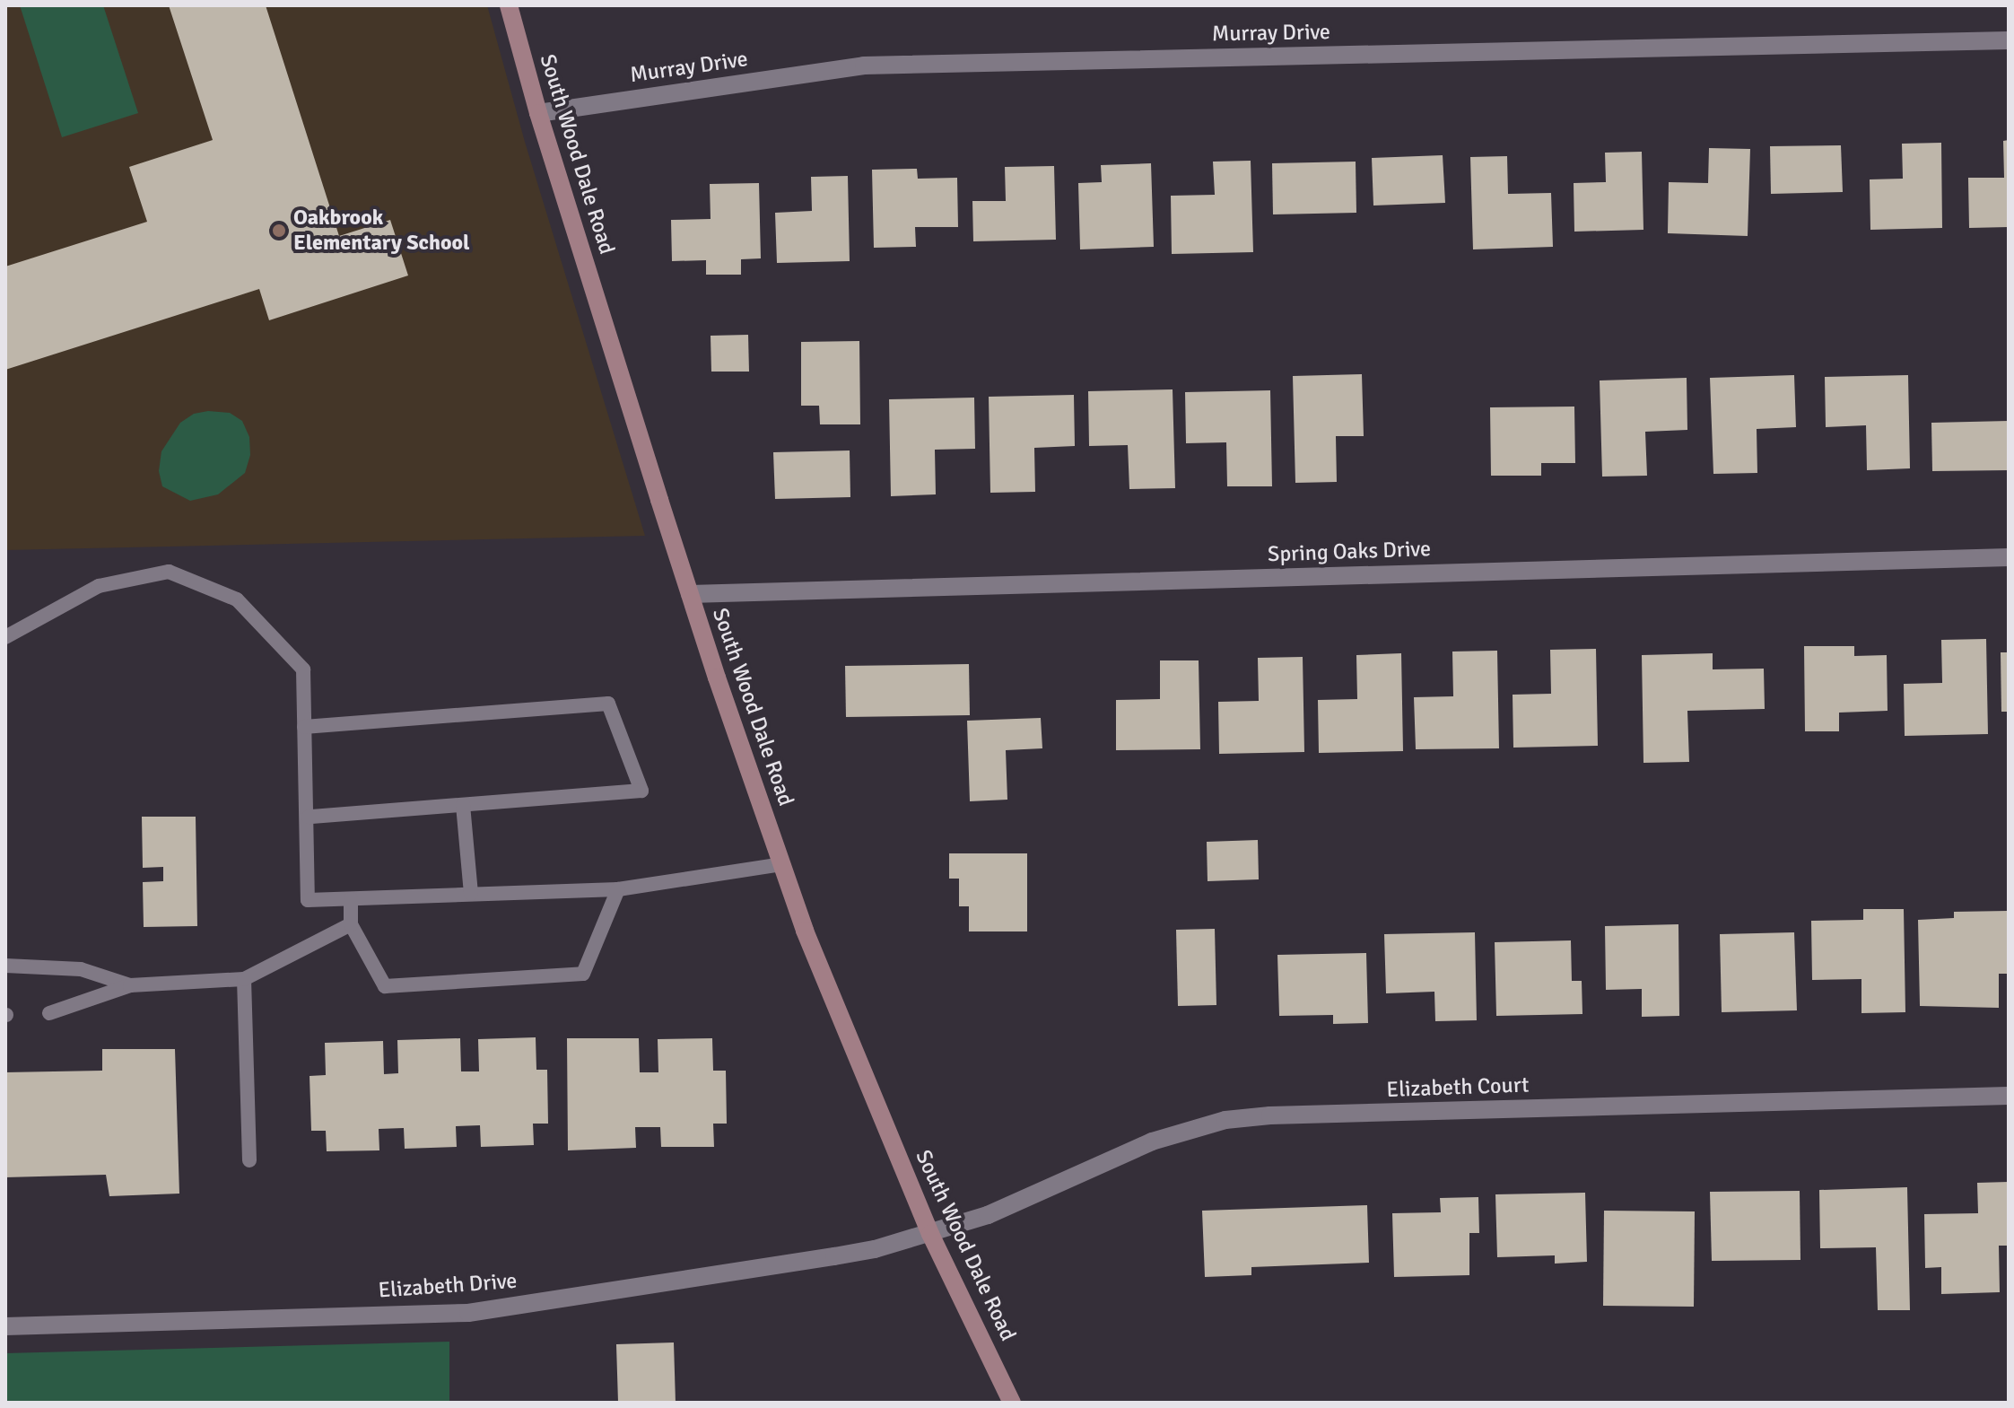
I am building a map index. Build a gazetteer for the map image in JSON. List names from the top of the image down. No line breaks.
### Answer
{"streets":{"main road":["South Wood Dale Road"],"street":["Murray Drive","Spring Oaks Drive","Elizabeth Court","Elizabeth Drive"]},"crossings":[["Murray Drive","South Wood Dale Road"],["South Wood Dale Road","Spring Oaks Drive"],["South Wood Dale Road","Elizabeth Court"],["South Wood Dale Road","Elizabeth Drive"],["Elizabeth Court","Elizabeth Drive"]],"places":["Oakbrook Elementary School"]}
